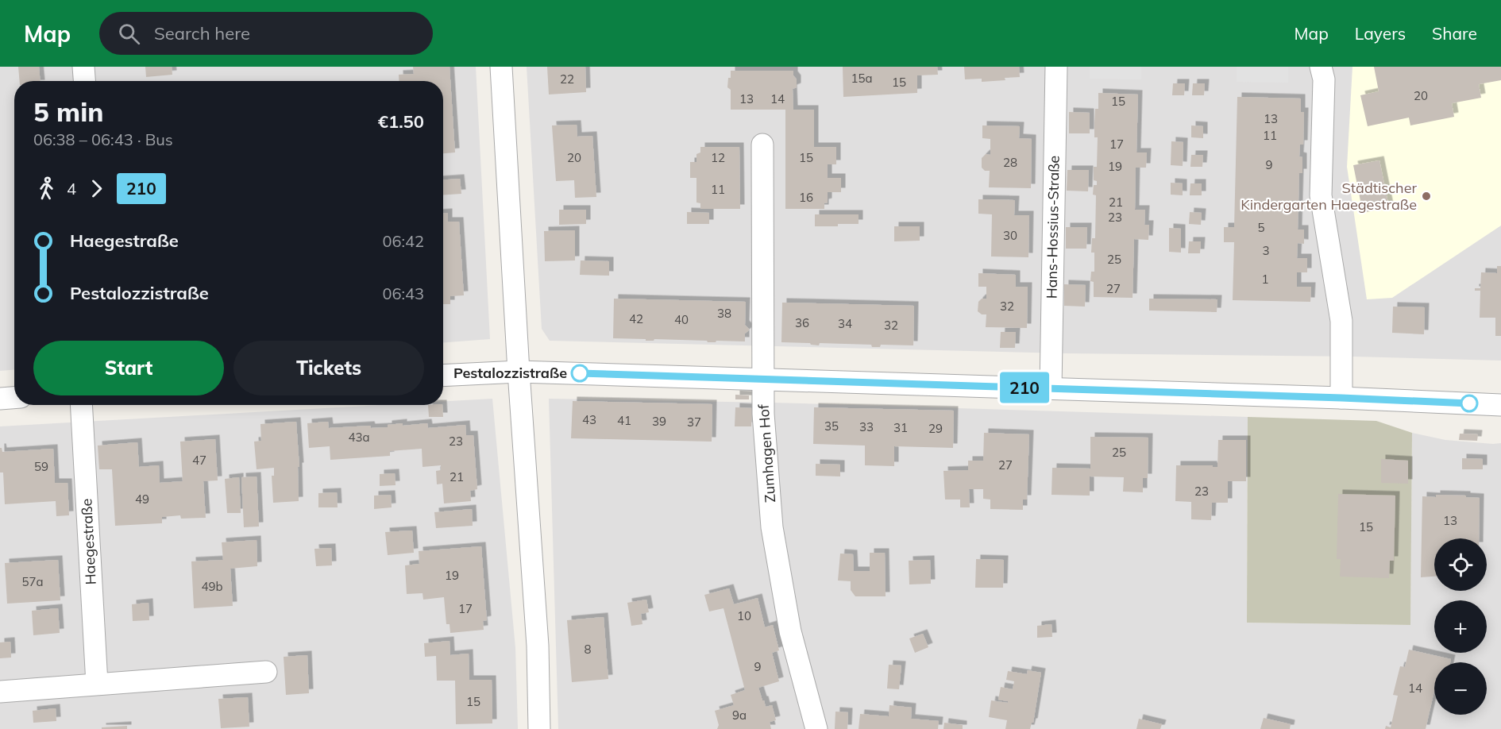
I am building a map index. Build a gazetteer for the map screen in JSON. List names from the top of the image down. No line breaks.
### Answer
{"streets":{"street":["Hans-Hossius-Straße","Zumhagen Hof","Haegestraße"]},"places":["Städtischer Kindergarten Haegestraße","Pestalozzistraße"],"lines":["bus line 210"],"house_numbers":["15a","22","15","20","13","14","15","13","11","17","20","12","15","28","9","19","11","16","21","23","5","30","3","25","1","27","32","38","42","40","36","34","32","43","41","39","37","35","33","31","29","43a","23","25","47","27","59","21","23","49","13","15","19","57a","49b","17","10","8","9","14","15","9a"],"page":{"header":"Map","search":"Search here","nav":["Map","Layers","Share"],"on_map":"210","heading":["5 min","06:38 – 06:43 · Bus","€1.50"],"legs":["4","210"],"list":[{"name":"Haegestraße","value":"06:42"},{"name":"Pestalozzistraße","value":"06:43"}],"buttons":["Start","Tickets"],"map_buttons":["+","−"]}}
